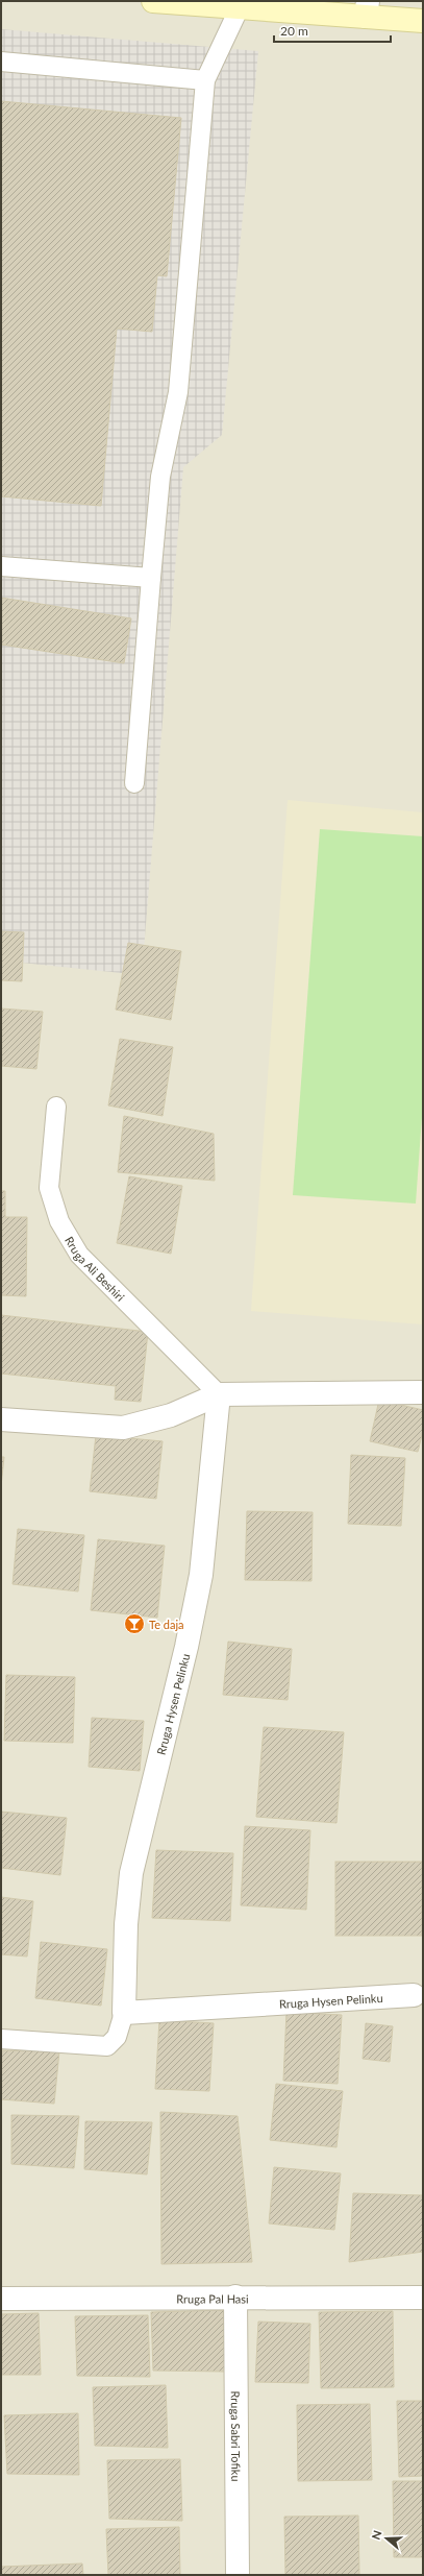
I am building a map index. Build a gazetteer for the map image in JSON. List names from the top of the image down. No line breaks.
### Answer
{"streets":{"street":["Rruga Hysen Pelinku","Rruga Pal Hasi","Rruga Sabri Tofiku"],"lane":["Rruga Ali Beshiri"]},"crossings":[["Rruga Ali Beshiri","Rruga Hysen Pelinku"],["Rruga Pal Hasi","Rruga Sabri Tofiku"]],"places":{"bar":["Te daja"]},"scale_bar":"20 m","north":"left"}
